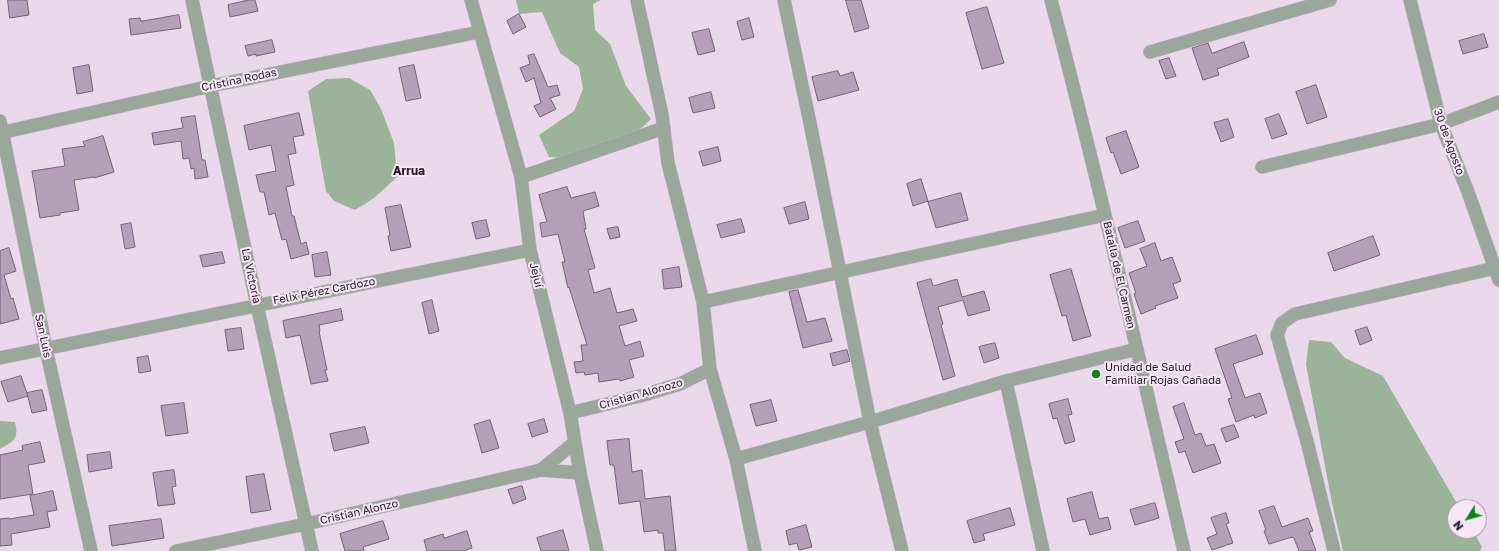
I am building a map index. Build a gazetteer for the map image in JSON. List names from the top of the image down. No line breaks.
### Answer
{"streets":{"street":["Cristina Rodas","30 de Agosto","Jejuí","Batalla de El Carmen","La Victoria","Felix Pérez Cardozo","San Luis","Cristian Alonozo","Cristian Alonzo"]},"crossings":[["Cristina Rodas","Jejuí"],["Cristina Rodas","La Victoria"],["Cristina Rodas","San Luis"],["Jejuí","Felix Pérez Cardozo"],["Jejuí","Cristian Alonozo"],["Jejuí","Cristian Alonzo"],["La Victoria","Felix Pérez Cardozo"],["La Victoria","Cristian Alonzo"],["Felix Pérez Cardozo","San Luis"]],"districts":["Arrua"],"places":["Unidad de Salud Familiar Rojas Cañada"],"north":"bottom left"}
